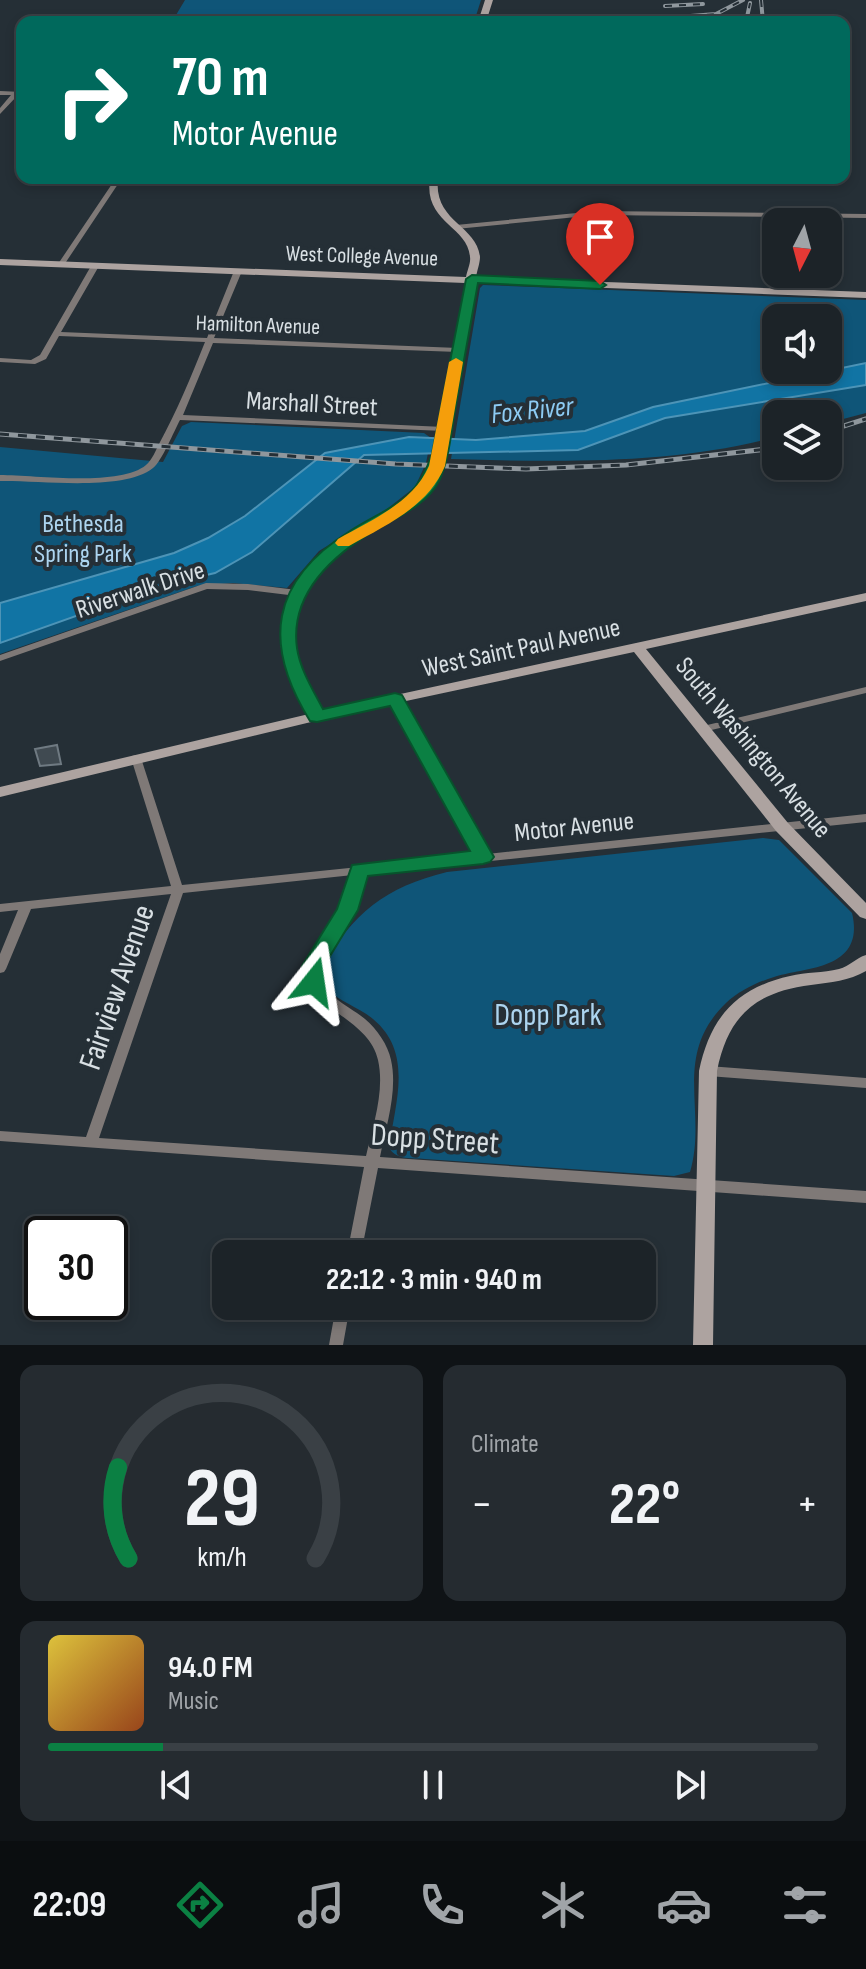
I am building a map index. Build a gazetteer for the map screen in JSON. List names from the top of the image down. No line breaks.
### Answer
{"streets":{"street":["West College Avenue","Hamilton Avenue","Marshall Street","Riverwalk Drive","West Saint Paul Avenue","South Washington Avenue","Motor Avenue","Fairview Avenue","Dopp Street"]},"crossings":[["West Saint Paul Avenue","South Washington Avenue"],["West Saint Paul Avenue","Fairview Avenue"],["South Washington Avenue","Motor Avenue"],["Motor Avenue","Fairview Avenue"],["Fairview Avenue","Dopp Street"]],"water":["Fox River"],"parks":["Bethesda Spring Park","Dopp Park"],"north":"bottom","page":{"turn":["70 m","Motor Avenue"],"limit":"30","trip":"22:12 · 3 min · 940 m","tile":"Climate","heat":["−","22°","+"],"song":["94.0 FM","Music"],"tabs":"22:09","gauge":["29","km/h"]}}
